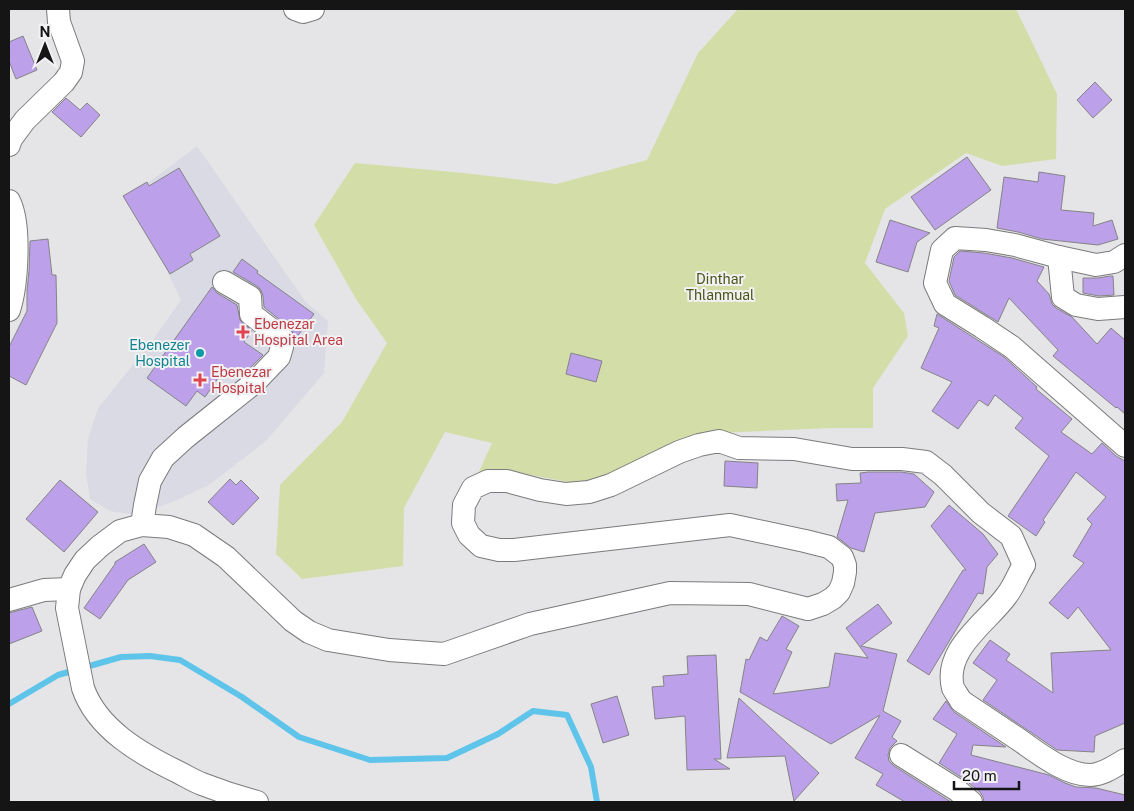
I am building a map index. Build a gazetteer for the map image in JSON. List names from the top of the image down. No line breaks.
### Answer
{"parks":["Dinthar Thlanmual"],"places":{"health":["Ebenezar Hospital Area","Ebenezar Hospital"],"other":["Ebenezer Hospital"]},"scale_bar":"20 m","north":"top"}
